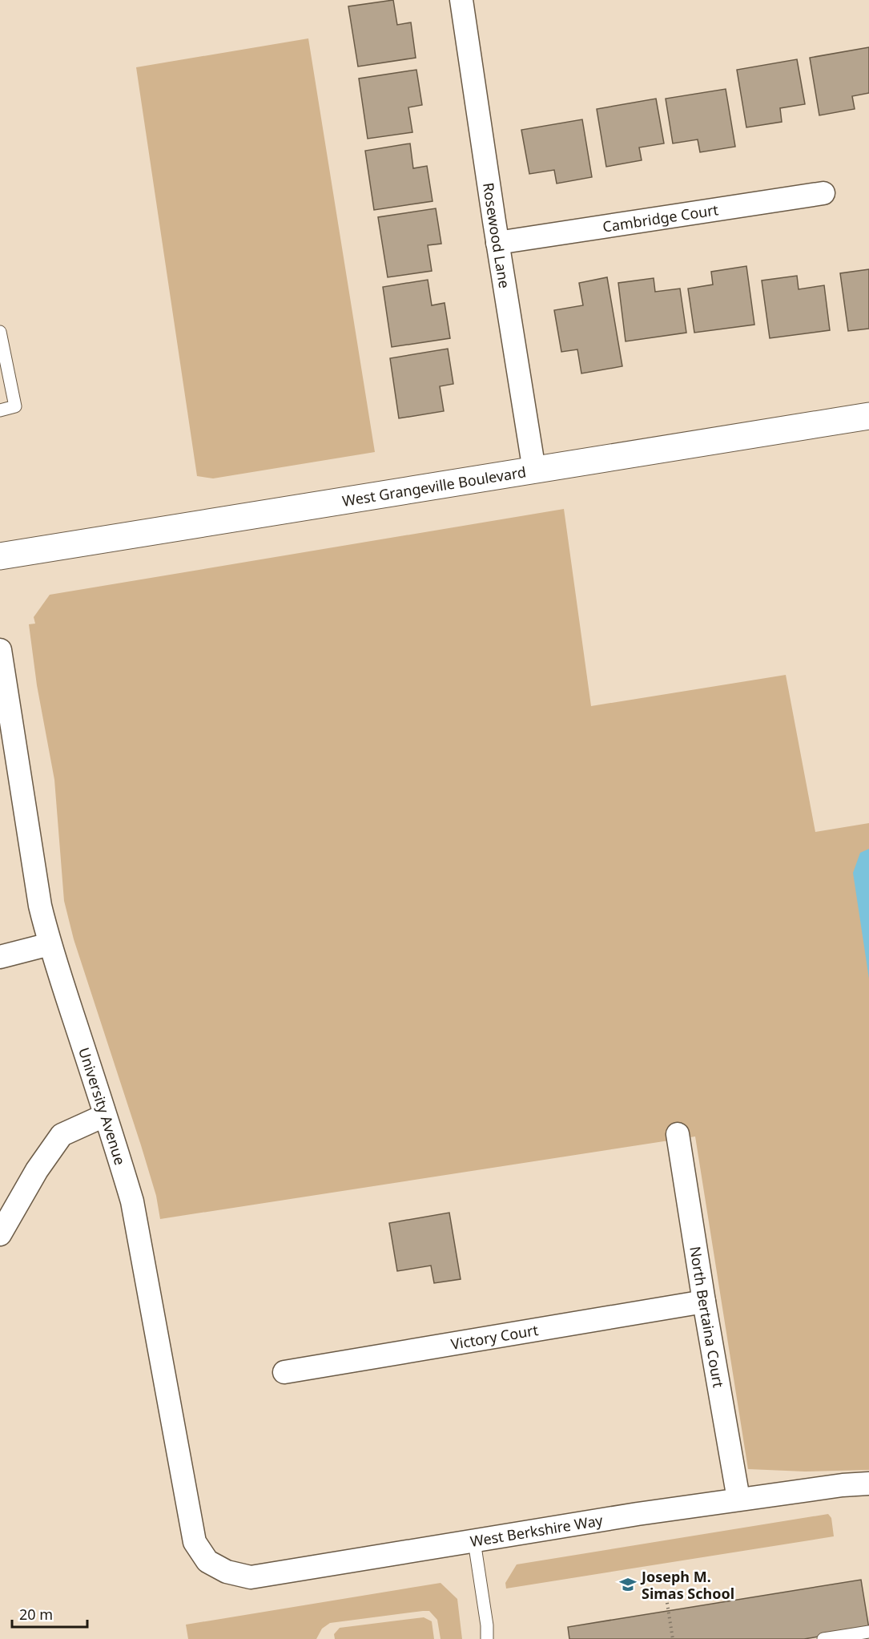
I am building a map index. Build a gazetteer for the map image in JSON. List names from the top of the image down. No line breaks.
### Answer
{"streets":{"main road":["West Grangeville Boulevard"],"street":["Cambridge Court","Rosewood Lane","University Avenue","North Bertaina Court","Victory Court","West Berkshire Way"]},"crossings":[["Cambridge Court","Rosewood Lane"],["Rosewood Lane","West Grangeville Boulevard"],["University Avenue","West Berkshire Way"],["North Bertaina Court","Victory Court"],["North Bertaina Court","West Berkshire Way"]],"places":{"school or university":["Joseph M. Simas School"]},"scale_bar":"20 m"}
